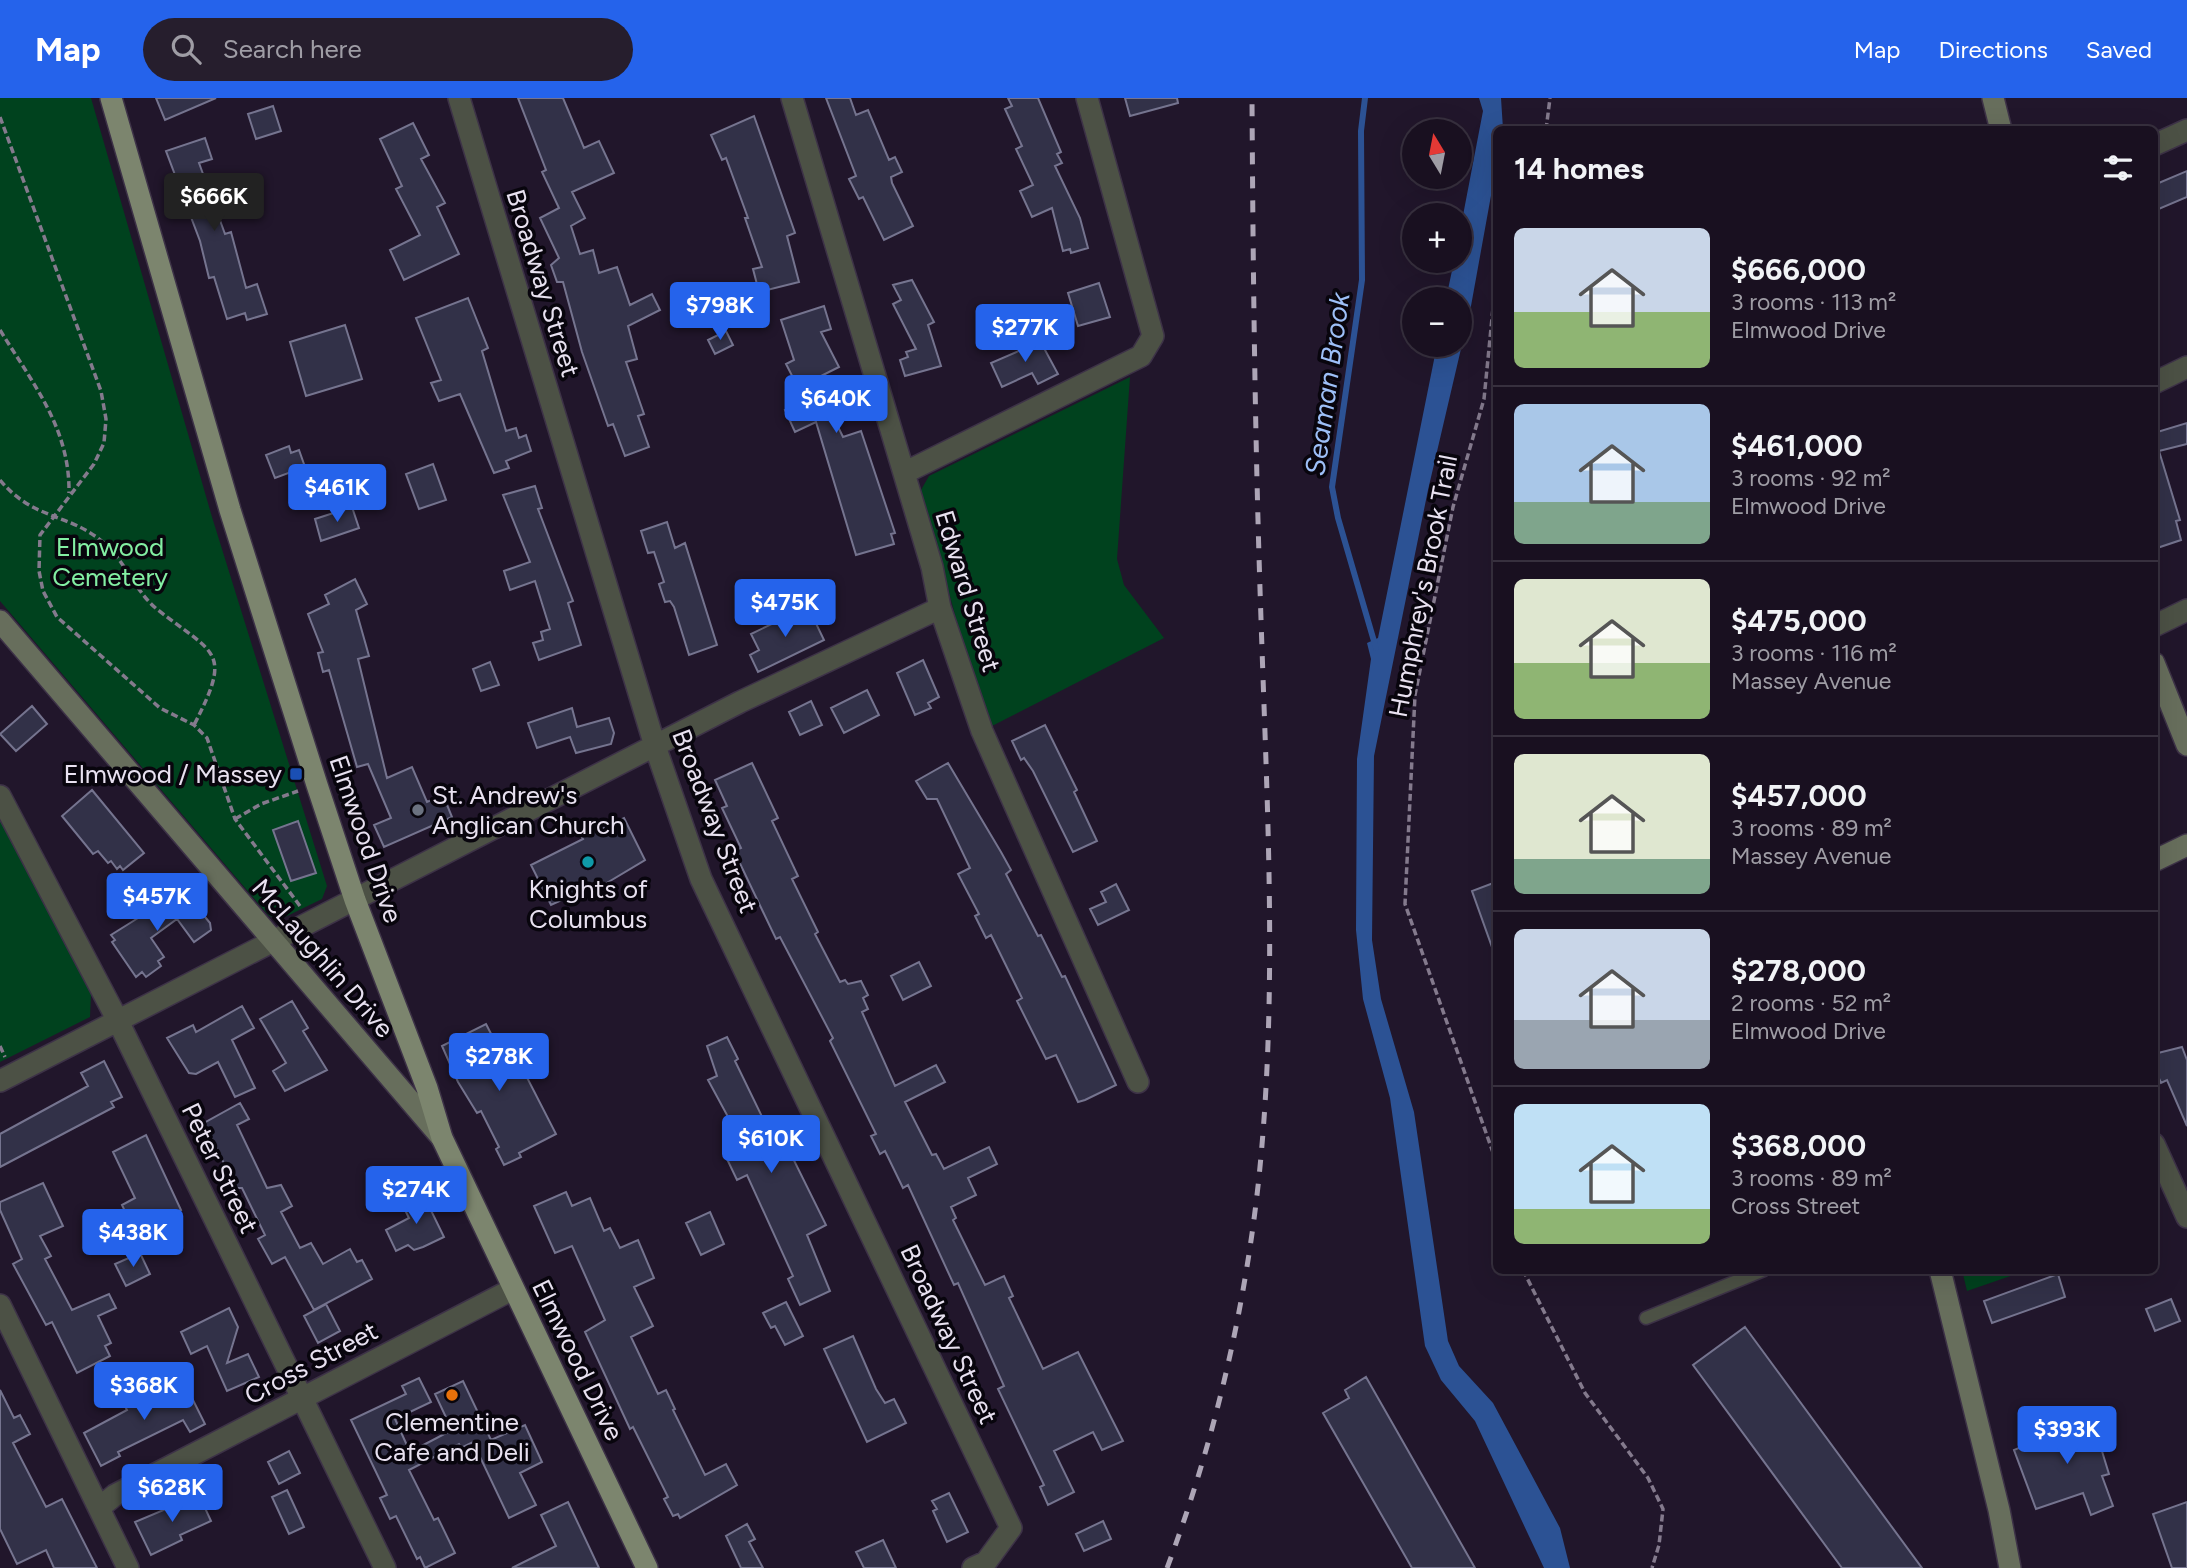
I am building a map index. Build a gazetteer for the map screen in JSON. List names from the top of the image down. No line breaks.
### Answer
{"streets":{"main road":["Elmwood Drive","McLaughlin Drive"],"street":["Broadway Street","Edward Street","Peter Street","Cross Street"],"path":["Humphrey's Brook Trail"]},"crossings":[["Elmwood Drive","McLaughlin Drive"],["Elmwood Drive","Cross Street"],["Peter Street","Cross Street"]],"water":["Seaman Brook"],"parks":["Elmwood Cemetery"],"places":{"transit":["Elmwood / Massey"],"other":["St. Andrew's Anglican Church","Knights of Columbus","Clementine Cafe and Deli"]},"north":"top","page":{"header":"Map","search":"Search here","nav":["Map","Directions","Saved"],"map_buttons":["+","−"],"heading":"14 homes","price":["$666K","$798K","$277K","$640K","$461K","$475K","$457K","$278K","$610K","$274K","$438K","$368K","$393K","$628K"],"list":[{"name":"$666,000","note":"3 rooms · 113 m² · Elmwood Drive"},{"name":"$461,000","note":"3 rooms · 92 m² · Elmwood Drive"},{"name":"$475,000","note":"3 rooms · 116 m² · Massey Avenue"},{"name":"$457,000","note":"3 rooms · 89 m² · Massey Avenue"},{"name":"$278,000","note":"2 rooms · 52 m² · Elmwood Drive"},{"name":"$368,000","note":"3 rooms · 89 m² · Cross Street"}]}}
